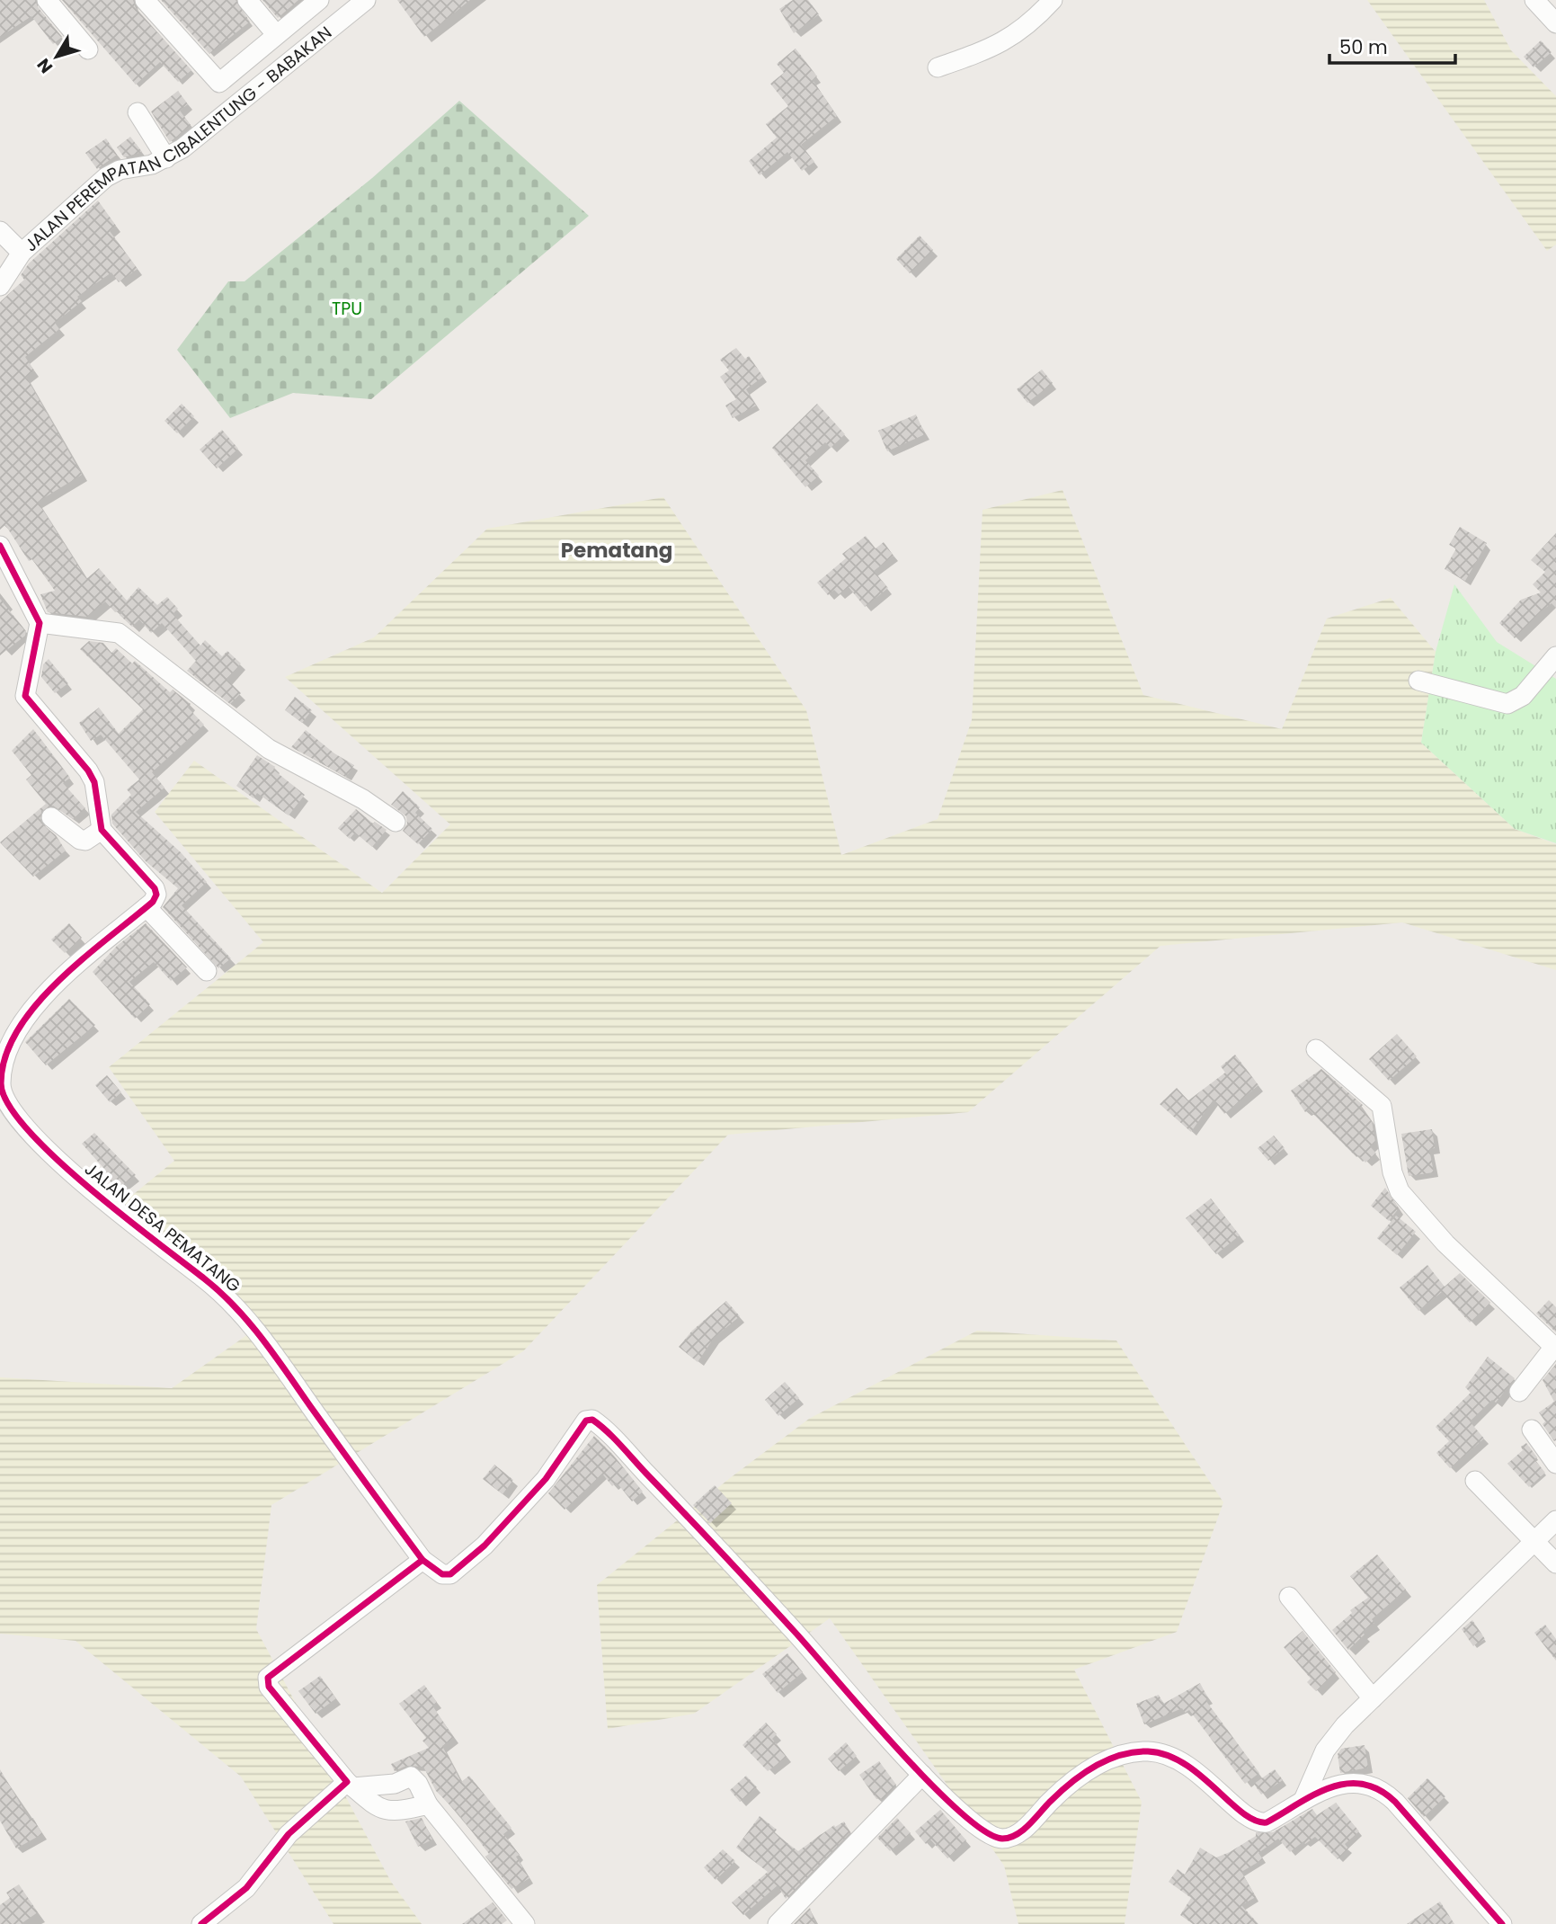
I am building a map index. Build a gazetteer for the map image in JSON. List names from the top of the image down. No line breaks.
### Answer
{"streets":{"street":["JALAN PEREMPATAN CIBALENTUNG - BABAKAN","JALAN DESA PEMATANG"]},"districts":["Pematang"],"parks":["TPU"],"scale_bar":"50 m","north":"bottom left"}
